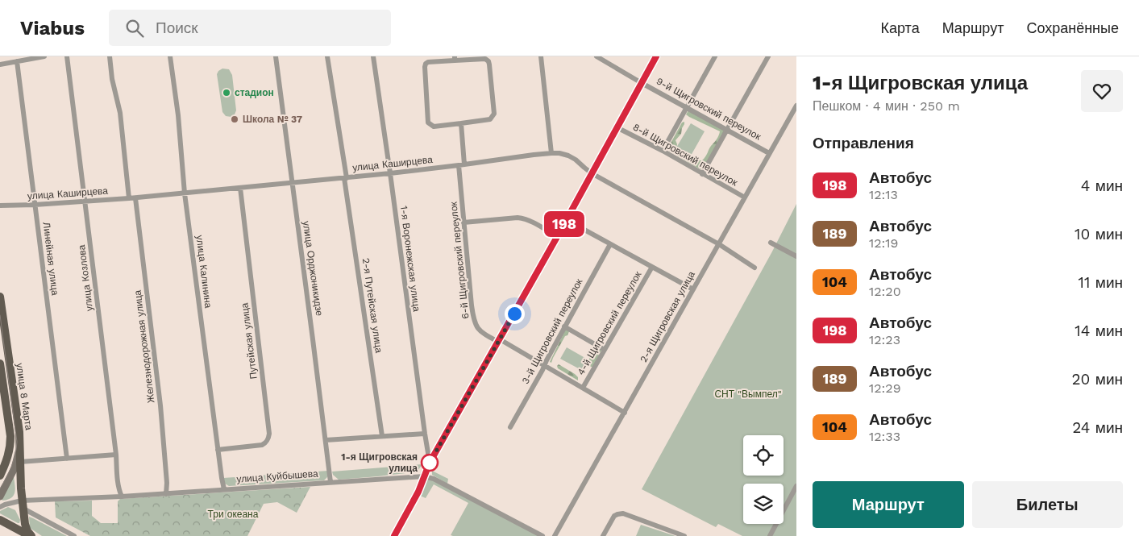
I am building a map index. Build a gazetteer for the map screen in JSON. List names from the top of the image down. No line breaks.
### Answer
{"streets":{"main road":["улица 8 Марта"],"street":["9-й Щигровский переулок","8-й Щигровский переулок","улица Каширцева","Линейная улица","1-я Воронежская улица","6-й Щигровский переулок","улица Орджоникидзе","улица Калинина","улица Козлова","2-я Путейская улица","2-я Щигровская улица","4-й Щигровский переулок","3-й Щигровский переулок","Путейская улица","Железнодорожная улица","улица Куйбышева"]},"crossings":[["9-й Щигровский переулок","2-я Щигровская улица"],["8-й Щигровский переулок","2-я Щигровская улица"],["улица Каширцева","Линейная улица"],["улица Каширцева","1-я Воронежская улица"],["улица Каширцева","6-й Щигровский переулок"],["улица Каширцева","улица Орджоникидзе"],["улица Каширцева","улица Калинина"],["улица Каширцева","улица Козлова"],["улица Каширцева","2-я Путейская улица"],["улица Каширцева","2-я Щигровская улица"],["улица Каширцева","Путейская улица"],["улица Каширцева","Железнодорожная улица"],["6-й Щигровский переулок","2-я Щигровская улица"],["6-й Щигровский переулок","4-й Щигровский переулок"],["6-й Щигровский переулок","3-й Щигровский переулок"],["улица Орджоникидзе","улица Куйбышева"],["улица Калинина","Путейская улица"],["улица Калинина","улица Куйбышева"],["улица Козлова","улица Куйбышева"],["Железнодорожная улица","улица Куйбышева"]],"parks":["СНТ \"Вымпел\"","Три океана"],"places":["стадион","Школа № 37","1-я Щигровская улица"],"lines":["bus line 198"],"page":{"header":"Viabus","search":"Поиск","nav":["Карта","Маршрут","Сохранённые"],"on_map":"198","heading":[["1-я Щигровская улица","Пешком · 4 мин · 250 m"],"Отправления"],"list":[{"mark":"198","name":"Автобус","note":"12:13","value":"4 мин"},{"mark":"189","name":"Автобус","note":"12:19","value":"10 мин"},{"mark":"104","name":"Автобус","note":"12:20","value":"11 мин"},{"mark":"198","name":"Автобус","note":"12:23","value":"14 мин"},{"mark":"189","name":"Автобус","note":"12:29","value":"20 мин"},{"mark":"104","name":"Автобус","note":"12:33","value":"24 мин"}],"buttons":["Маршрут","Билеты"]}}
